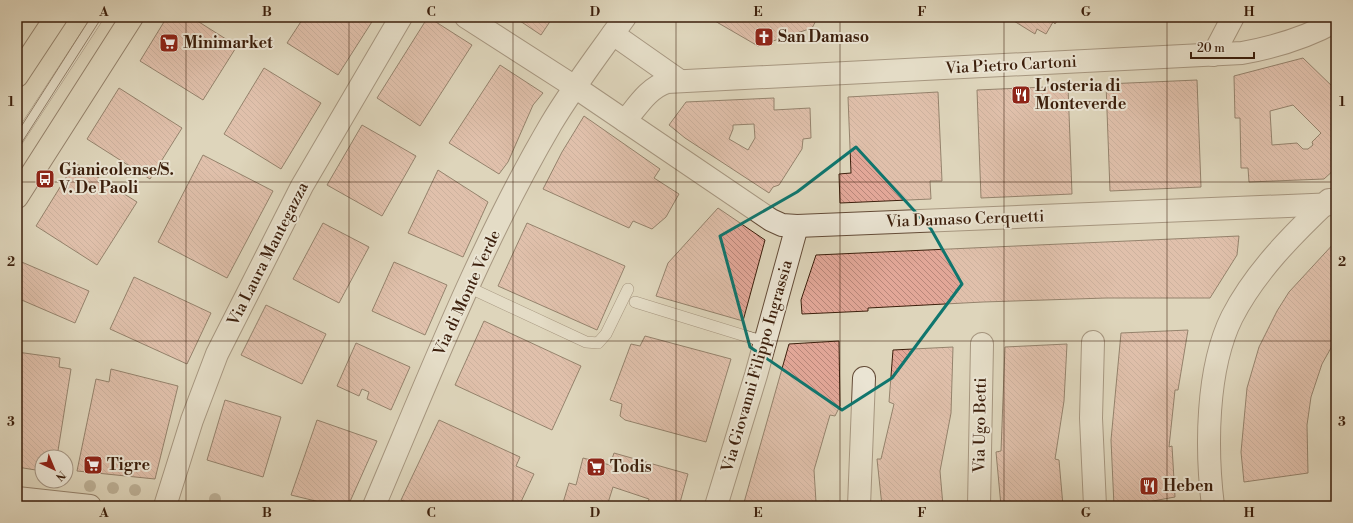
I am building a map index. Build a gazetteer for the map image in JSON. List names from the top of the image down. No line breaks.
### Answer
{"streets":{"street":["Via Pietro Cartoni","Via Damaso Cerquetti","Via Laura Mantegazza","Via di Monte Verde","Via Giovanni Filippo Ingrassia","Via Ugo Betti"]},"crossings":[["Via Pietro Cartoni","Via Damaso Cerquetti"],["Via Damaso Cerquetti","Via di Monte Verde"],["Via Damaso Cerquetti","Via Giovanni Filippo Ingrassia"]],"places":{"church":["San Damaso"],"supermarket":["Minimarket","Tigre","Todis"],"restaurant":["L'osteria di Monteverde","Heben"],"bus stop":["Gianicolense/S. V. De Paoli"]},"scale_bar":"20 m","north":"bottom right","grid":{"columns":["A","B","C","D","E","F","G","H"],"rows":["1","2","3"]}}
